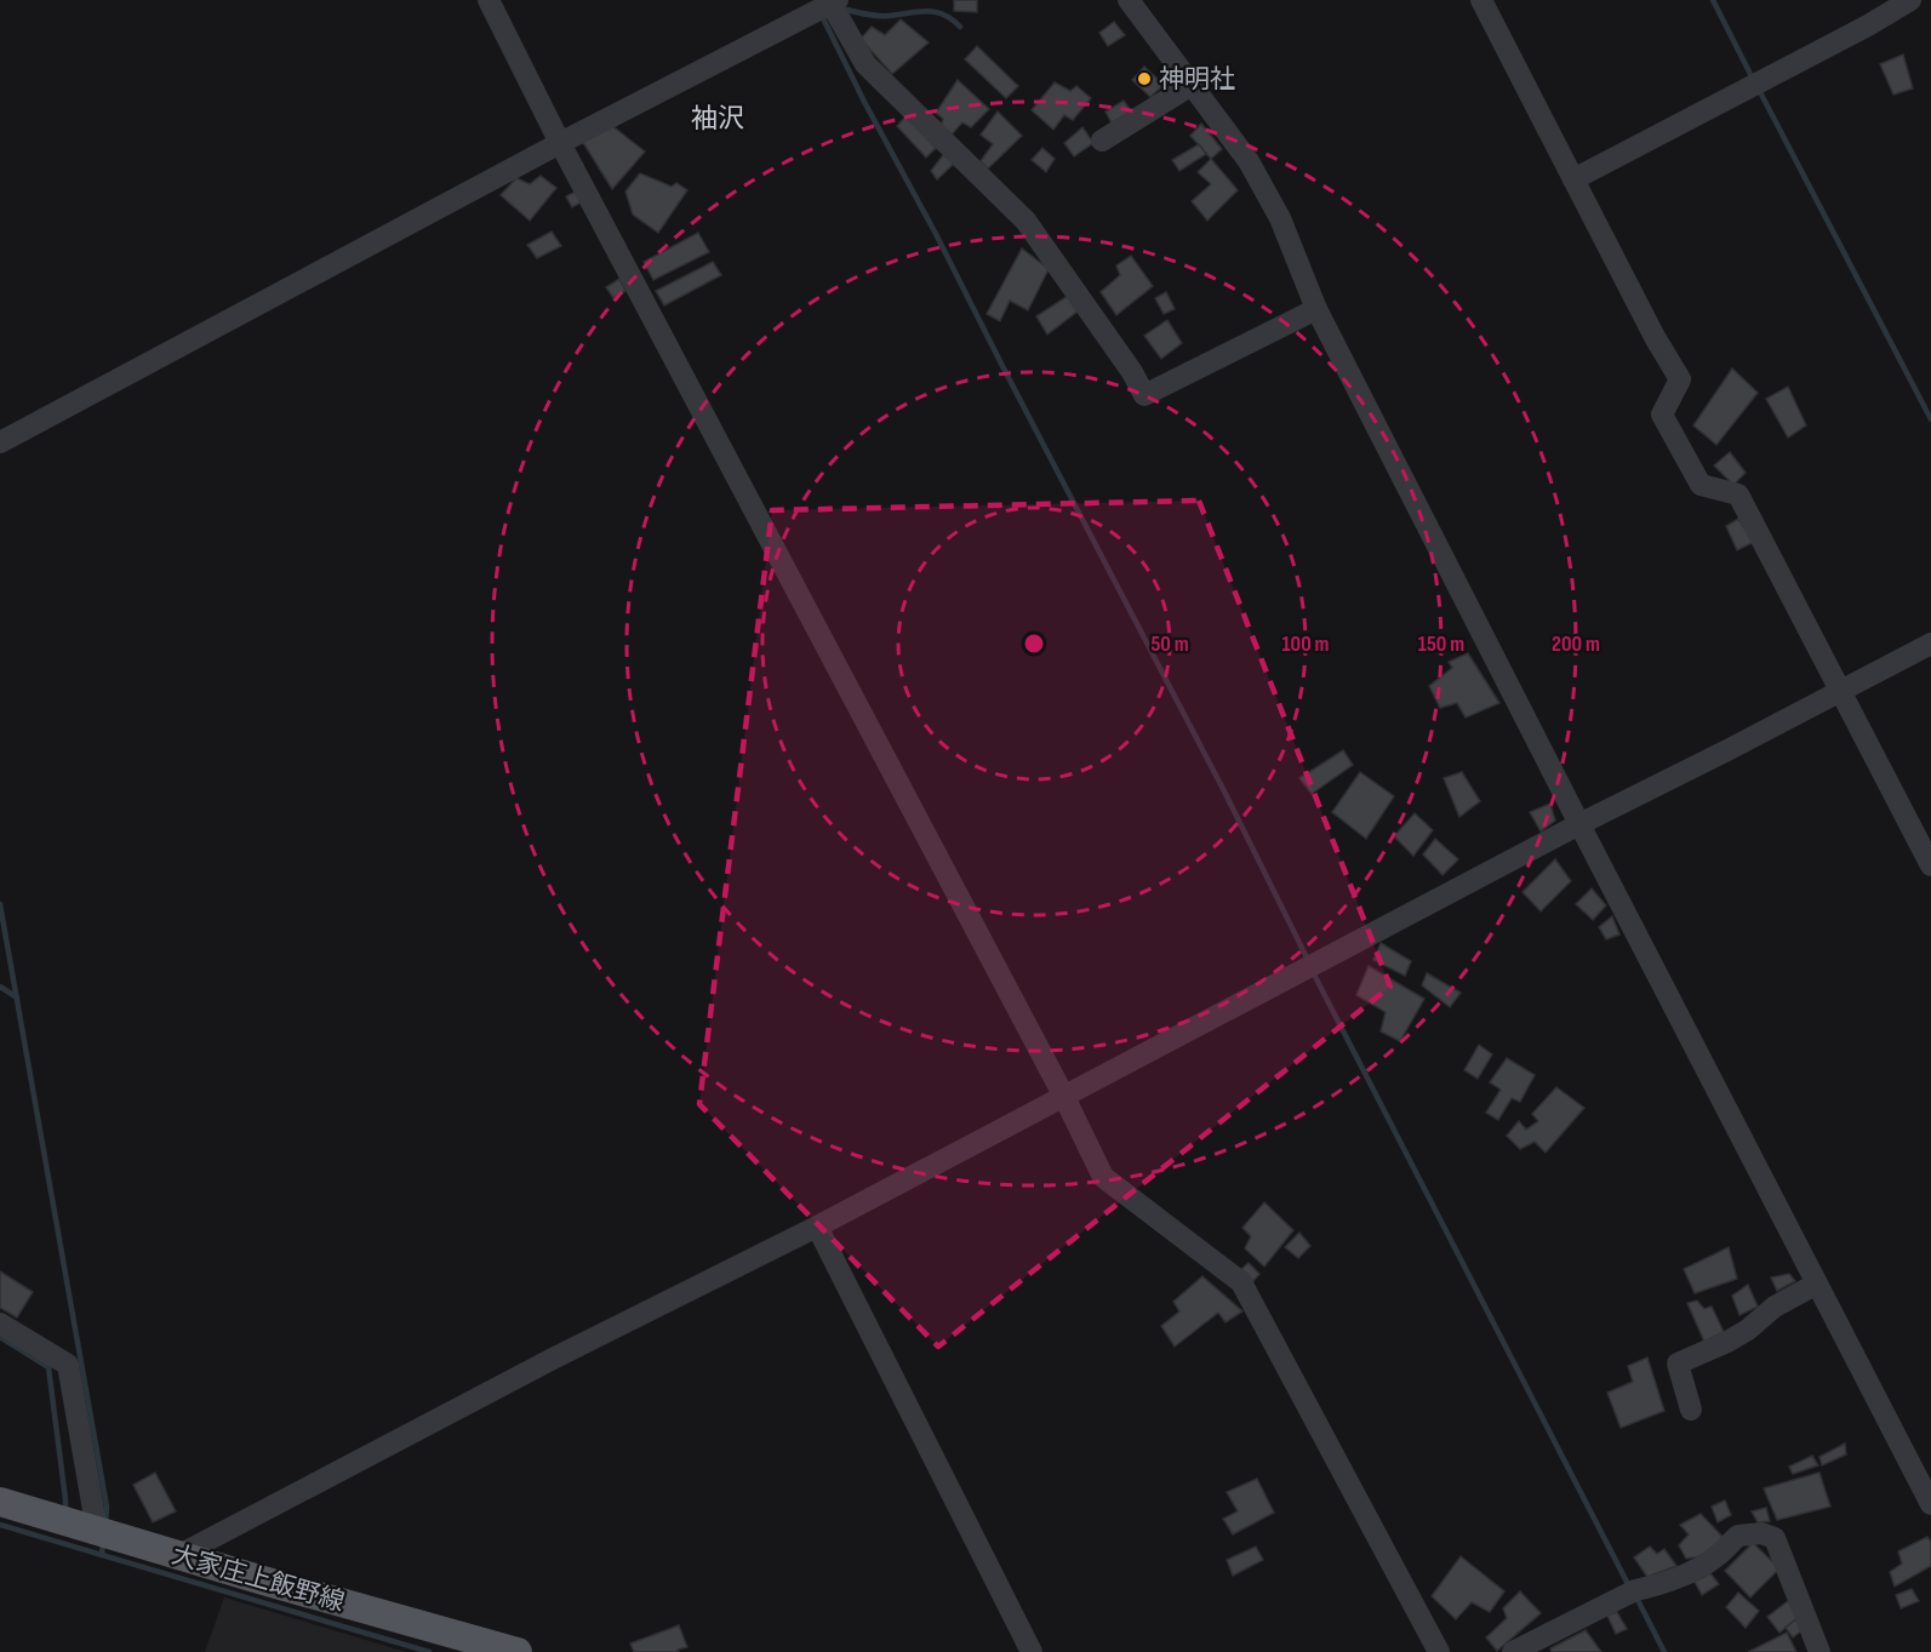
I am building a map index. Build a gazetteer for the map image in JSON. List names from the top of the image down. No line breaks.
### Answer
{"streets":{"main road":["大家庄上飯野線"]},"districts":["袖沢"],"places":["神明社"],"rings":["50 m","100 m","150 m","200 m"]}
